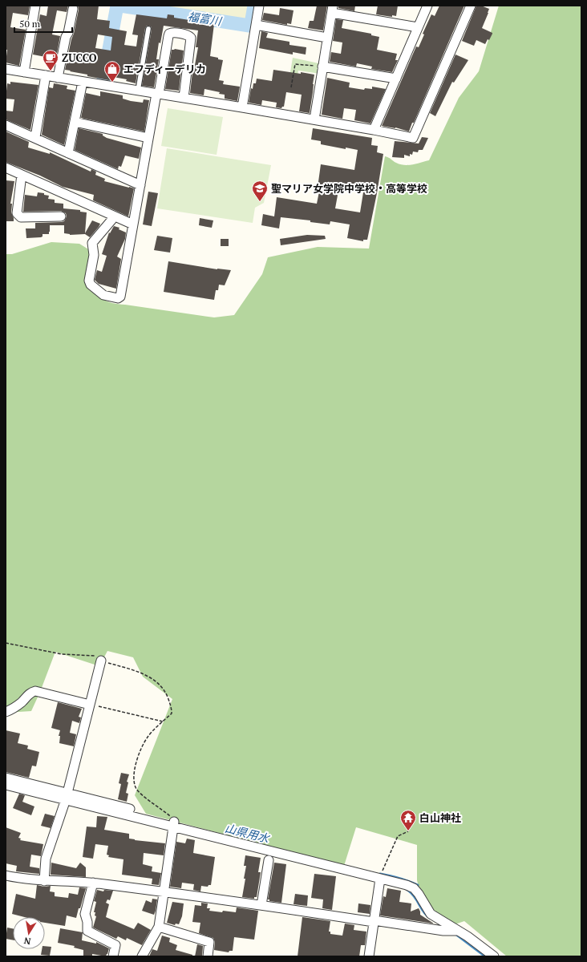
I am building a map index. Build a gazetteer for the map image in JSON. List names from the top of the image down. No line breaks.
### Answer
{"water":["福富川","山県用水"],"places":{"cafe":["ZUCCO"],"shop":["エフディーデリカ"],"school or university":["聖マリア女学院中学校・高等学校"],"temple":["白山神社"]},"scale_bar":"50 m","north":"bottom"}
